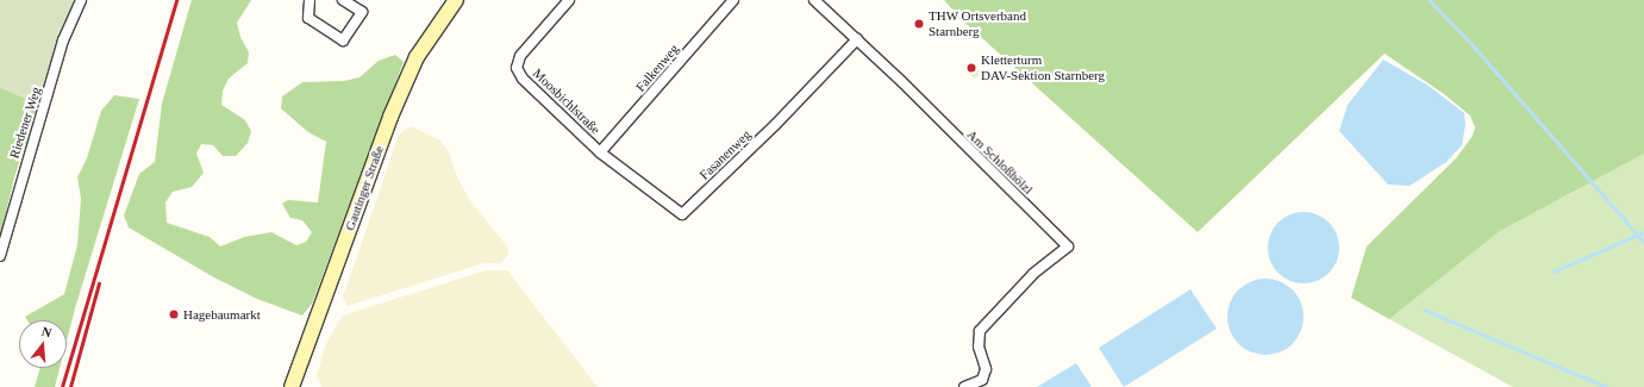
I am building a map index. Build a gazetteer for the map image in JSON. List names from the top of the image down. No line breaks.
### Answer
{"streets":{"main road":["Gautinger Straße"],"street":["Falkenweg","Moosbichlstraße","Riedener Weg","Fasanenweg","Am Schloßhölzl"]},"crossings":[["Falkenweg","Moosbichlstraße"],["Falkenweg","Fasanenweg"],["Moosbichlstraße","Fasanenweg"],["Fasanenweg","Am Schloßhölzl"]],"places":["THW Ortsverband Starnberg","Kletterturm DAV-Sektion Starnberg","Hagebaumarkt"],"north":"top"}
